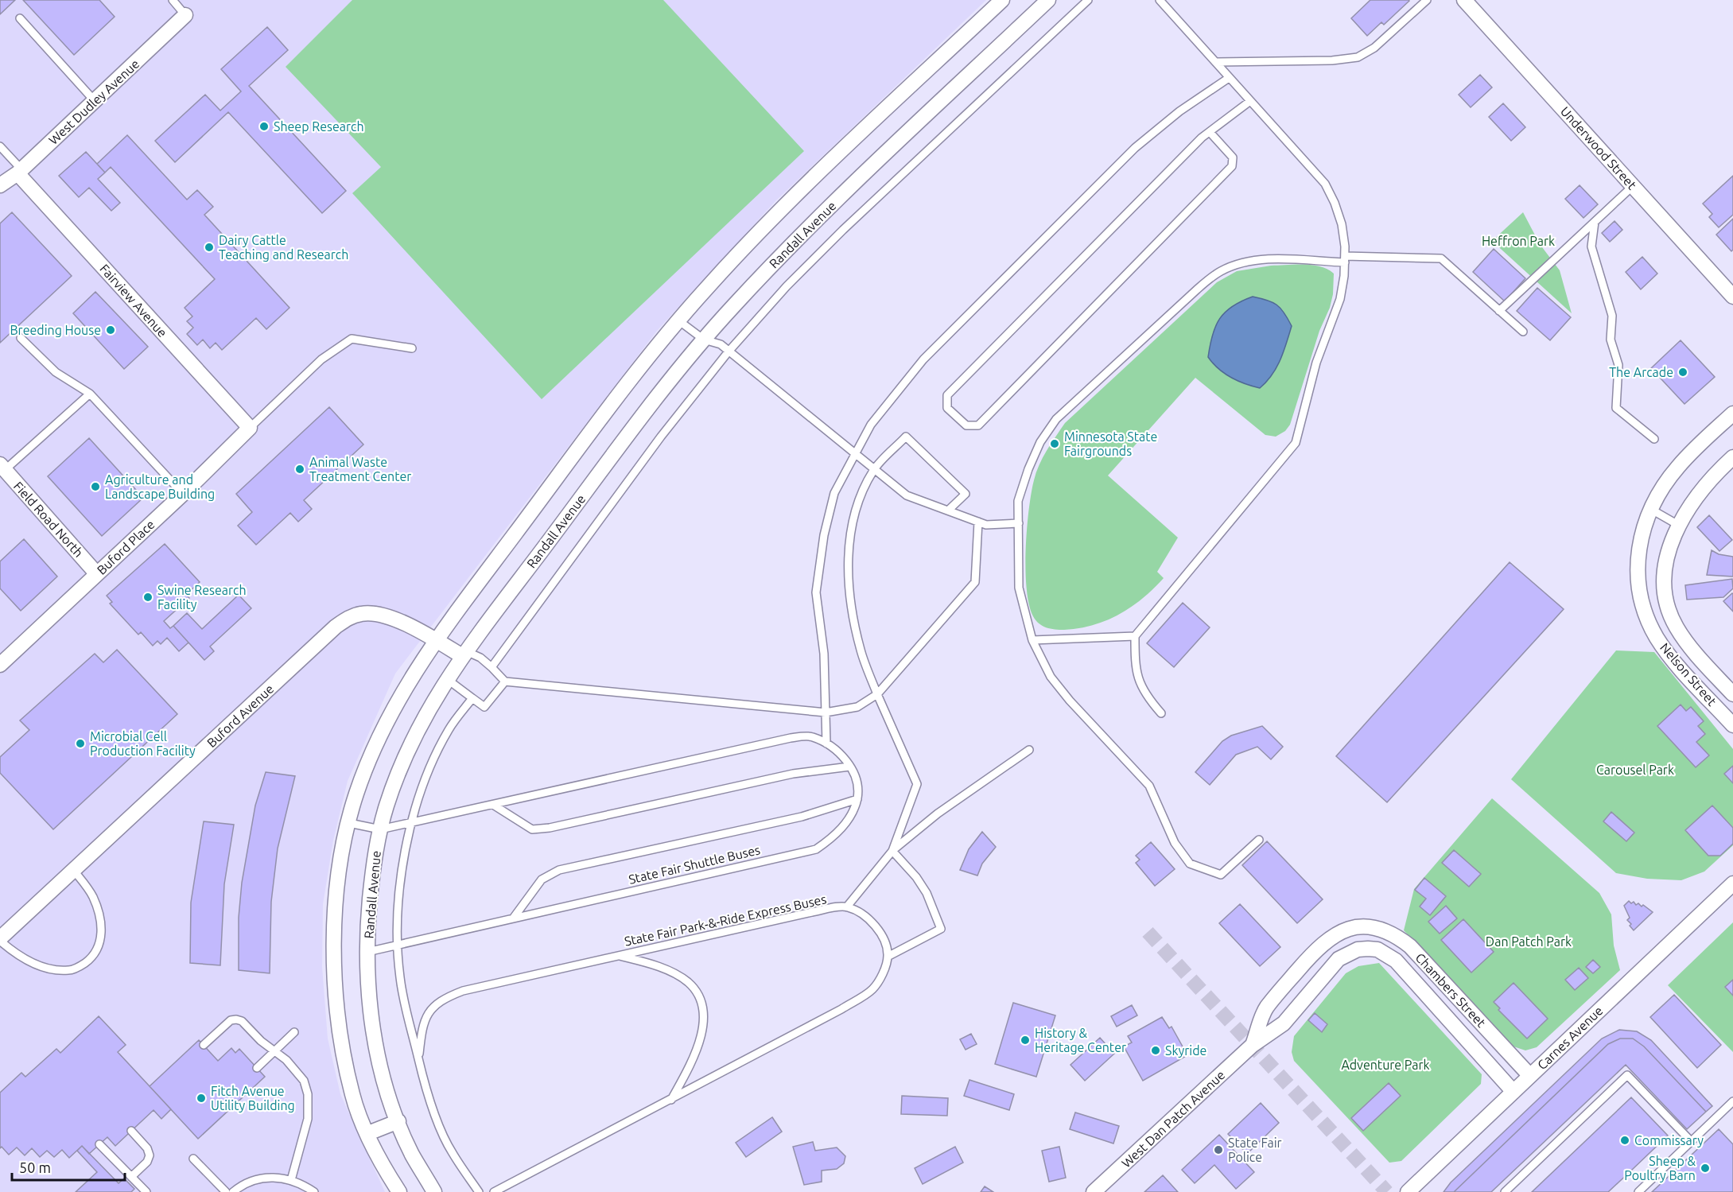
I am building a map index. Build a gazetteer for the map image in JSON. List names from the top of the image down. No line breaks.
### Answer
{"streets":{"street":["West Dudley Avenue","Underwood Street","Randall Avenue","Fairview Avenue","Field Road North","Buford Place","Nelson Street","Buford Avenue","Chambers Street","Carnes Avenue","West Dan Patch Avenue"],"lane":["State Fair Shuttle Buses","State Fair Park-&-Ride Express Buses"]},"crossings":[["West Dudley Avenue","Fairview Avenue"],["Randall Avenue","Buford Avenue"],["Randall Avenue","State Fair Shuttle Buses"],["Fairview Avenue","Buford Place"],["Field Road North","Buford Place"],["Chambers Street","Carnes Avenue"],["Chambers Street","West Dan Patch Avenue"]],"parks":["Heffron Park","Carousel Park","Dan Patch Park","Adventure Park"],"places":["Sheep Research","Dairy Cattle Teaching and Research","Breeding House","The Arcade","Minnesota State Fairgrounds","Animal Waste Treatment Center","Agriculture and Landscape Building","Swine Research Facility","Microbial Cell Production Facility","History & Heritage Center","Skyride","Fitch Avenue Utility Building","Commissary","State Fair Police","Sheep & Poultry Barn"],"scale_bar":"50 m"}
